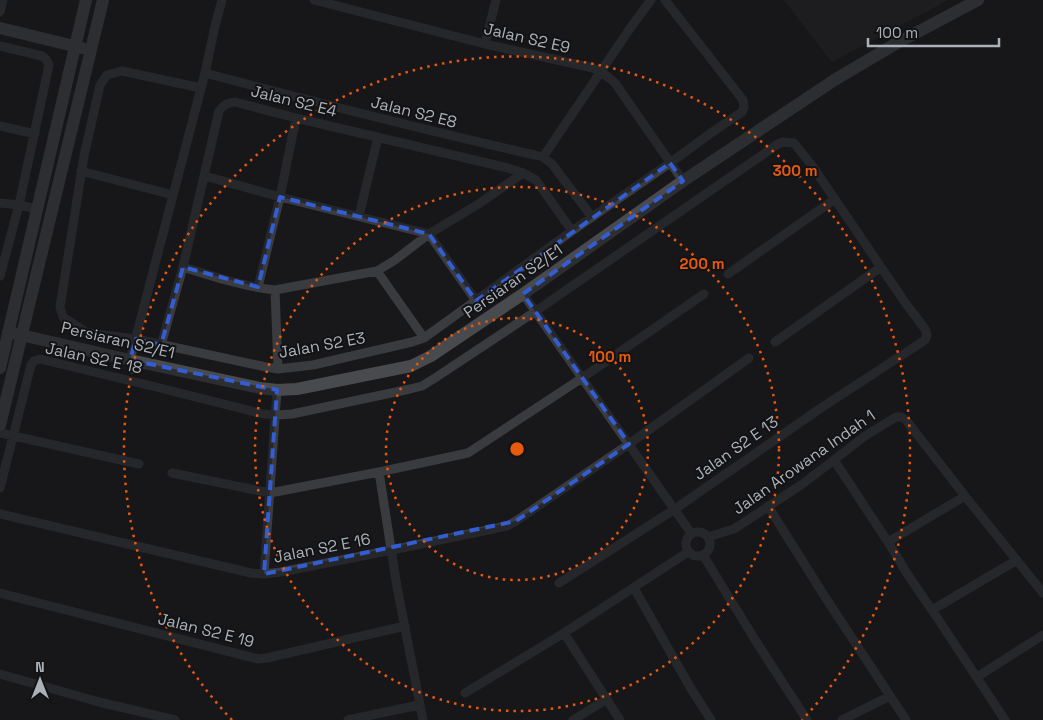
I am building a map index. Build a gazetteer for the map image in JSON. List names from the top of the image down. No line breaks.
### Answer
{"streets":{"street":["Jalan S2 E9","Jalan S2 E4","Jalan S2 E8","Persiaran S2/E1","Jalan S2 E3","Jalan S2 E 18","Jalan S2 E 13","Jalan Arowana Indah 1","Jalan S2 E 16","Jalan S2 E 19"]},"crossings":[["Jalan S2 E9","Persiaran S2/E1"],["Jalan S2 E9","Jalan S2 E3"],["Jalan S2 E4","Jalan S2 E3"]],"scale_bar":"100 m","north":"top","rings":["300 m","200 m","100 m"]}
